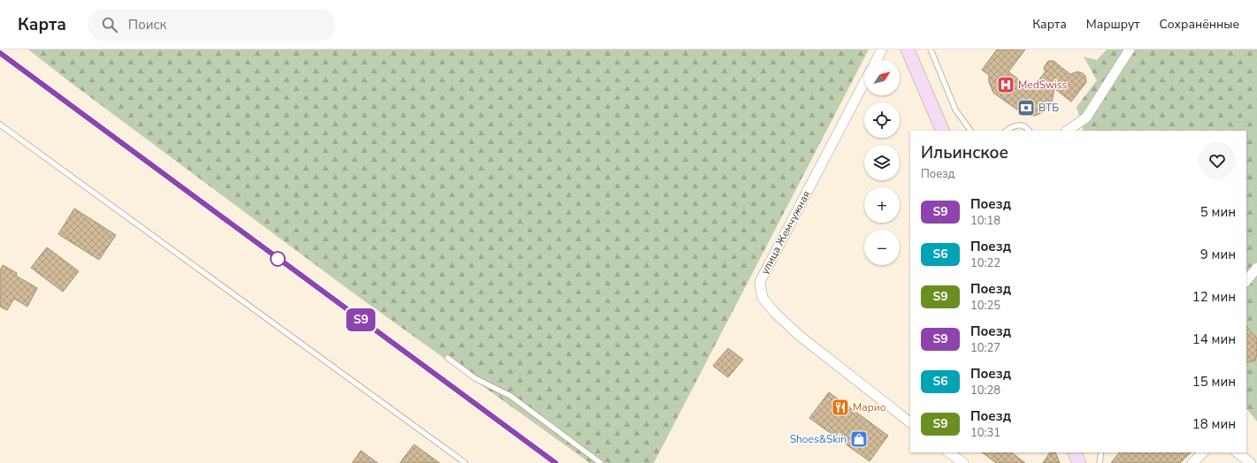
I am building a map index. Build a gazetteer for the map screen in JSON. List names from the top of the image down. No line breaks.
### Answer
{"streets":{"street":["улица Жемчужная"]},"places":{"hospital":["MedSwiss"],"bank":["ВТБ"],"restaurant":["Марио"],"shop":["Shoes&Skin"]},"north":"top right","page":{"header":"Карта","search":"Поиск","nav":["Карта","Маршрут","Сохранённые"],"on_map":"S9","map_buttons":["+","−"],"heading":["Ильинское","Поезд"],"list":[{"mark":"S9","name":"Поезд","note":"10:18","value":"5 мин"},{"mark":"S6","name":"Поезд","note":"10:22","value":"9 мин"},{"mark":"S9","name":"Поезд","note":"10:25","value":"12 мин"},{"mark":"S9","name":"Поезд","note":"10:27","value":"14 мин"},{"mark":"S6","name":"Поезд","note":"10:28","value":"15 мин"},{"mark":"S9","name":"Поезд","note":"10:31","value":"18 мин"}]}}
